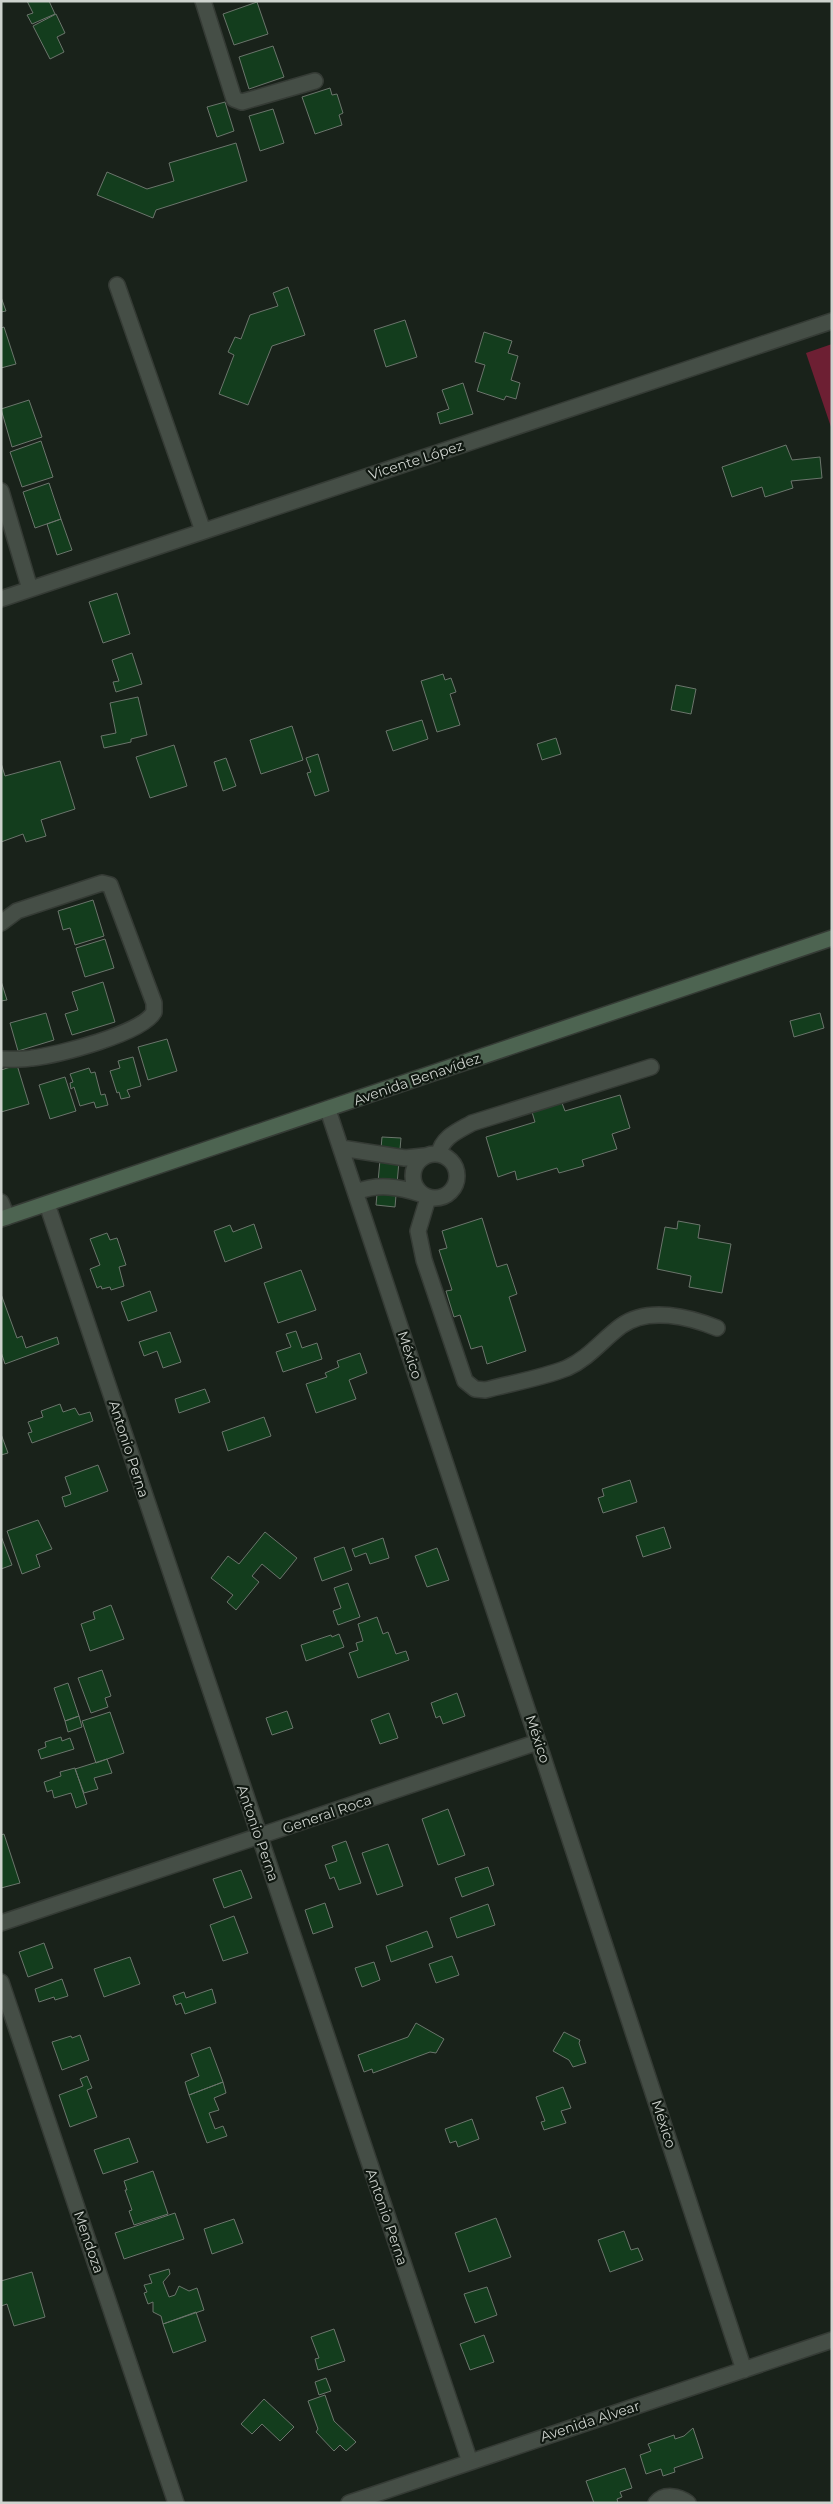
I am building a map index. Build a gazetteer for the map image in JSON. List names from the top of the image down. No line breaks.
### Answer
{"streets":{"main road":["Avenida Benavídez"],"street":["Vicente López","México","Antonio Perna","General Roca","Mendoza","Avenida Alvear"]},"crossings":[["Avenida Benavídez","México"],["Avenida Benavídez","Antonio Perna"],["México","General Roca"],["México","Avenida Alvear"],["Antonio Perna","General Roca"],["Antonio Perna","Avenida Alvear"]]}
